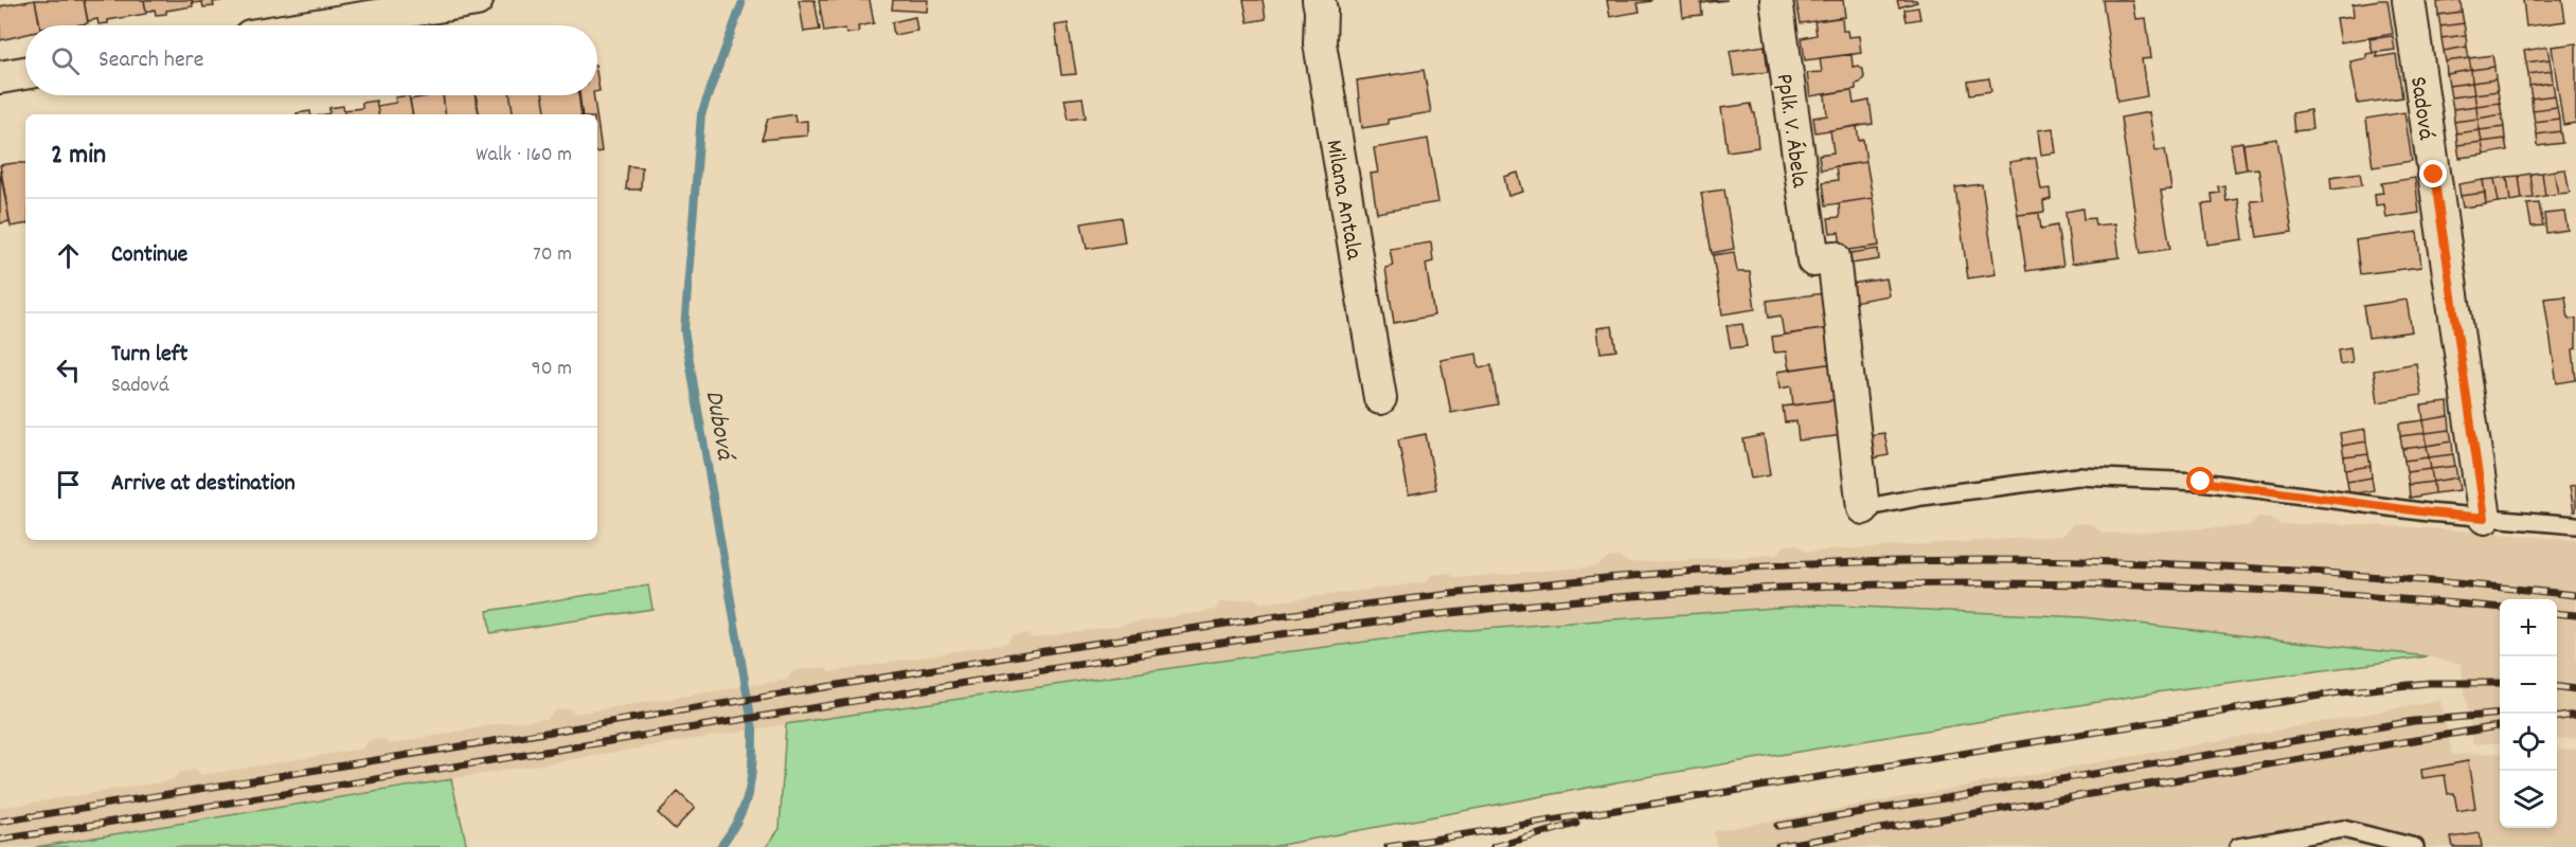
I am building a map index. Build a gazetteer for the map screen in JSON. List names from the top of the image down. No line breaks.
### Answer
{"streets":{"street":["Sadová","Pplk. V. Ábela","Milana Antala"]},"water":["Dubová"],"page":{"search":"Search here","heading":["2 min","Walk · 160 m"],"list":[["Continue","70 m"],["Turn left","Sadová","90 m"],"Arrive at destination"],"map_buttons":["+","−"]}}
